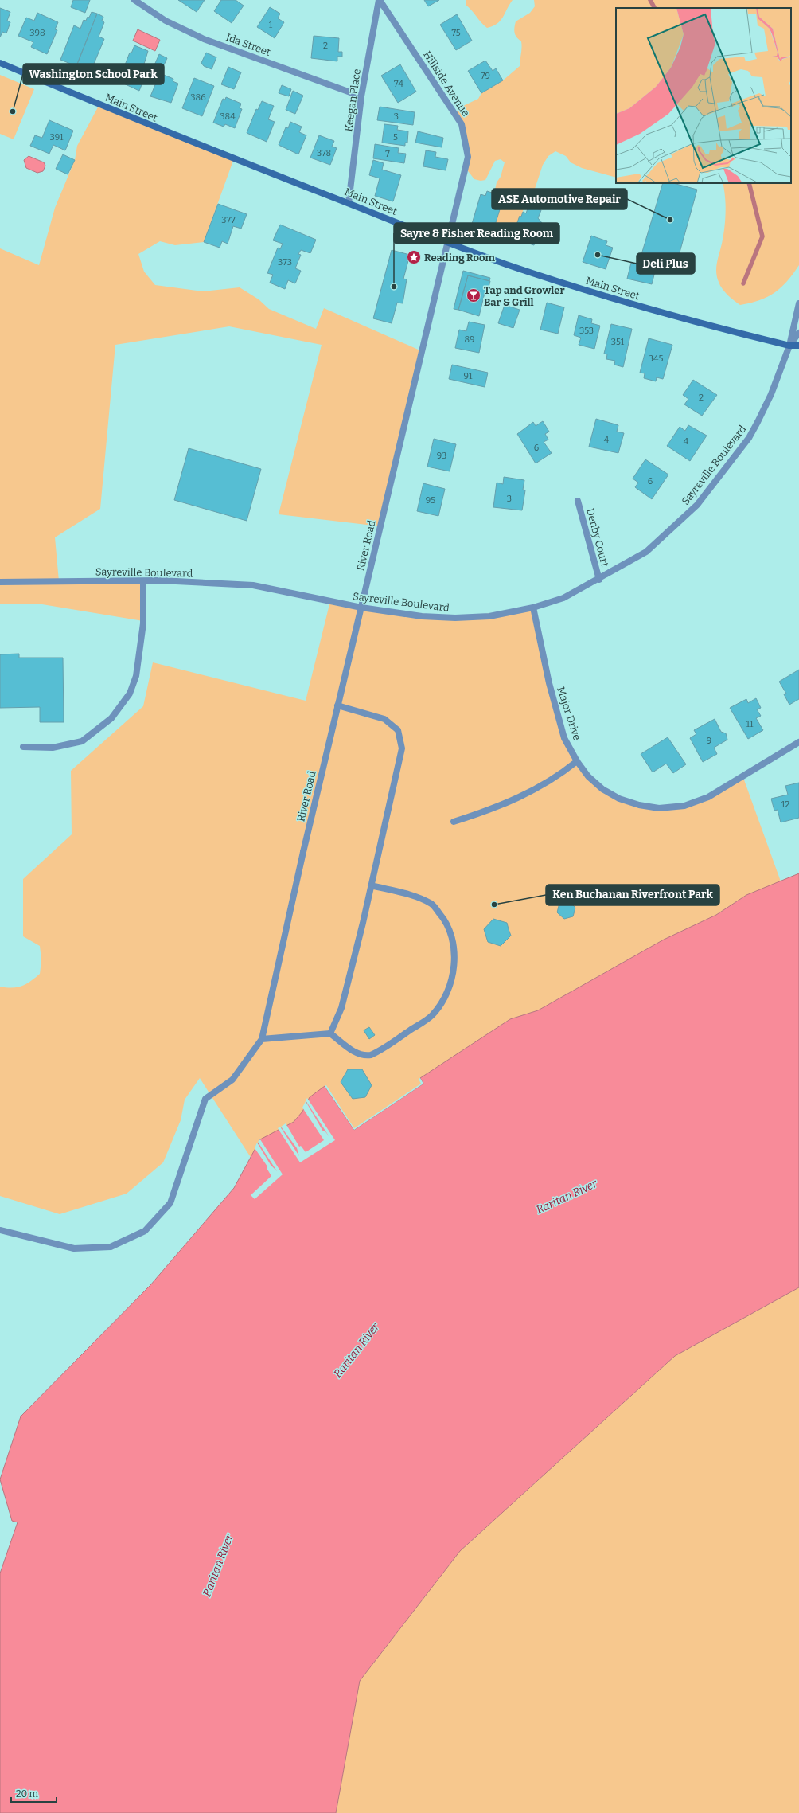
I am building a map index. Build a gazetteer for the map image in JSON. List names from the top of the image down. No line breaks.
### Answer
{"streets":{"main road":["Main Street"],"street":["Ida Street","Hillside Avenue","Keegan Place","Sayreville Boulevard","Denby Court","River Road","Major Drive"]},"crossings":[["Ida Street","Keegan Place"],["Hillside Avenue","Keegan Place"],["Hillside Avenue","Main Street"],["Hillside Avenue","River Road"],["Keegan Place","Main Street"],["Main Street","Sayreville Boulevard"],["Main Street","River Road"],["Sayreville Boulevard","Denby Court"],["Sayreville Boulevard","River Road"],["Sayreville Boulevard","Major Drive"]],"water":["Raritan River"],"places":{"other":["Washington School Park","ASE Automotive Repair","Deli Plus","Sayre & Fisher Reading Room","Ken Buchanan Riverfront Park"],"place":["Reading Room"],"bar":["Tap and Growler Bar & Grill"]},"house_numbers":["1","398","75","2","79","74","386","384","3","391","5","378","7","377","373","353","89","351","345","91","2","4","4","6","93","6","3","95","11","9","12"],"scale_bar":"20 m"}
